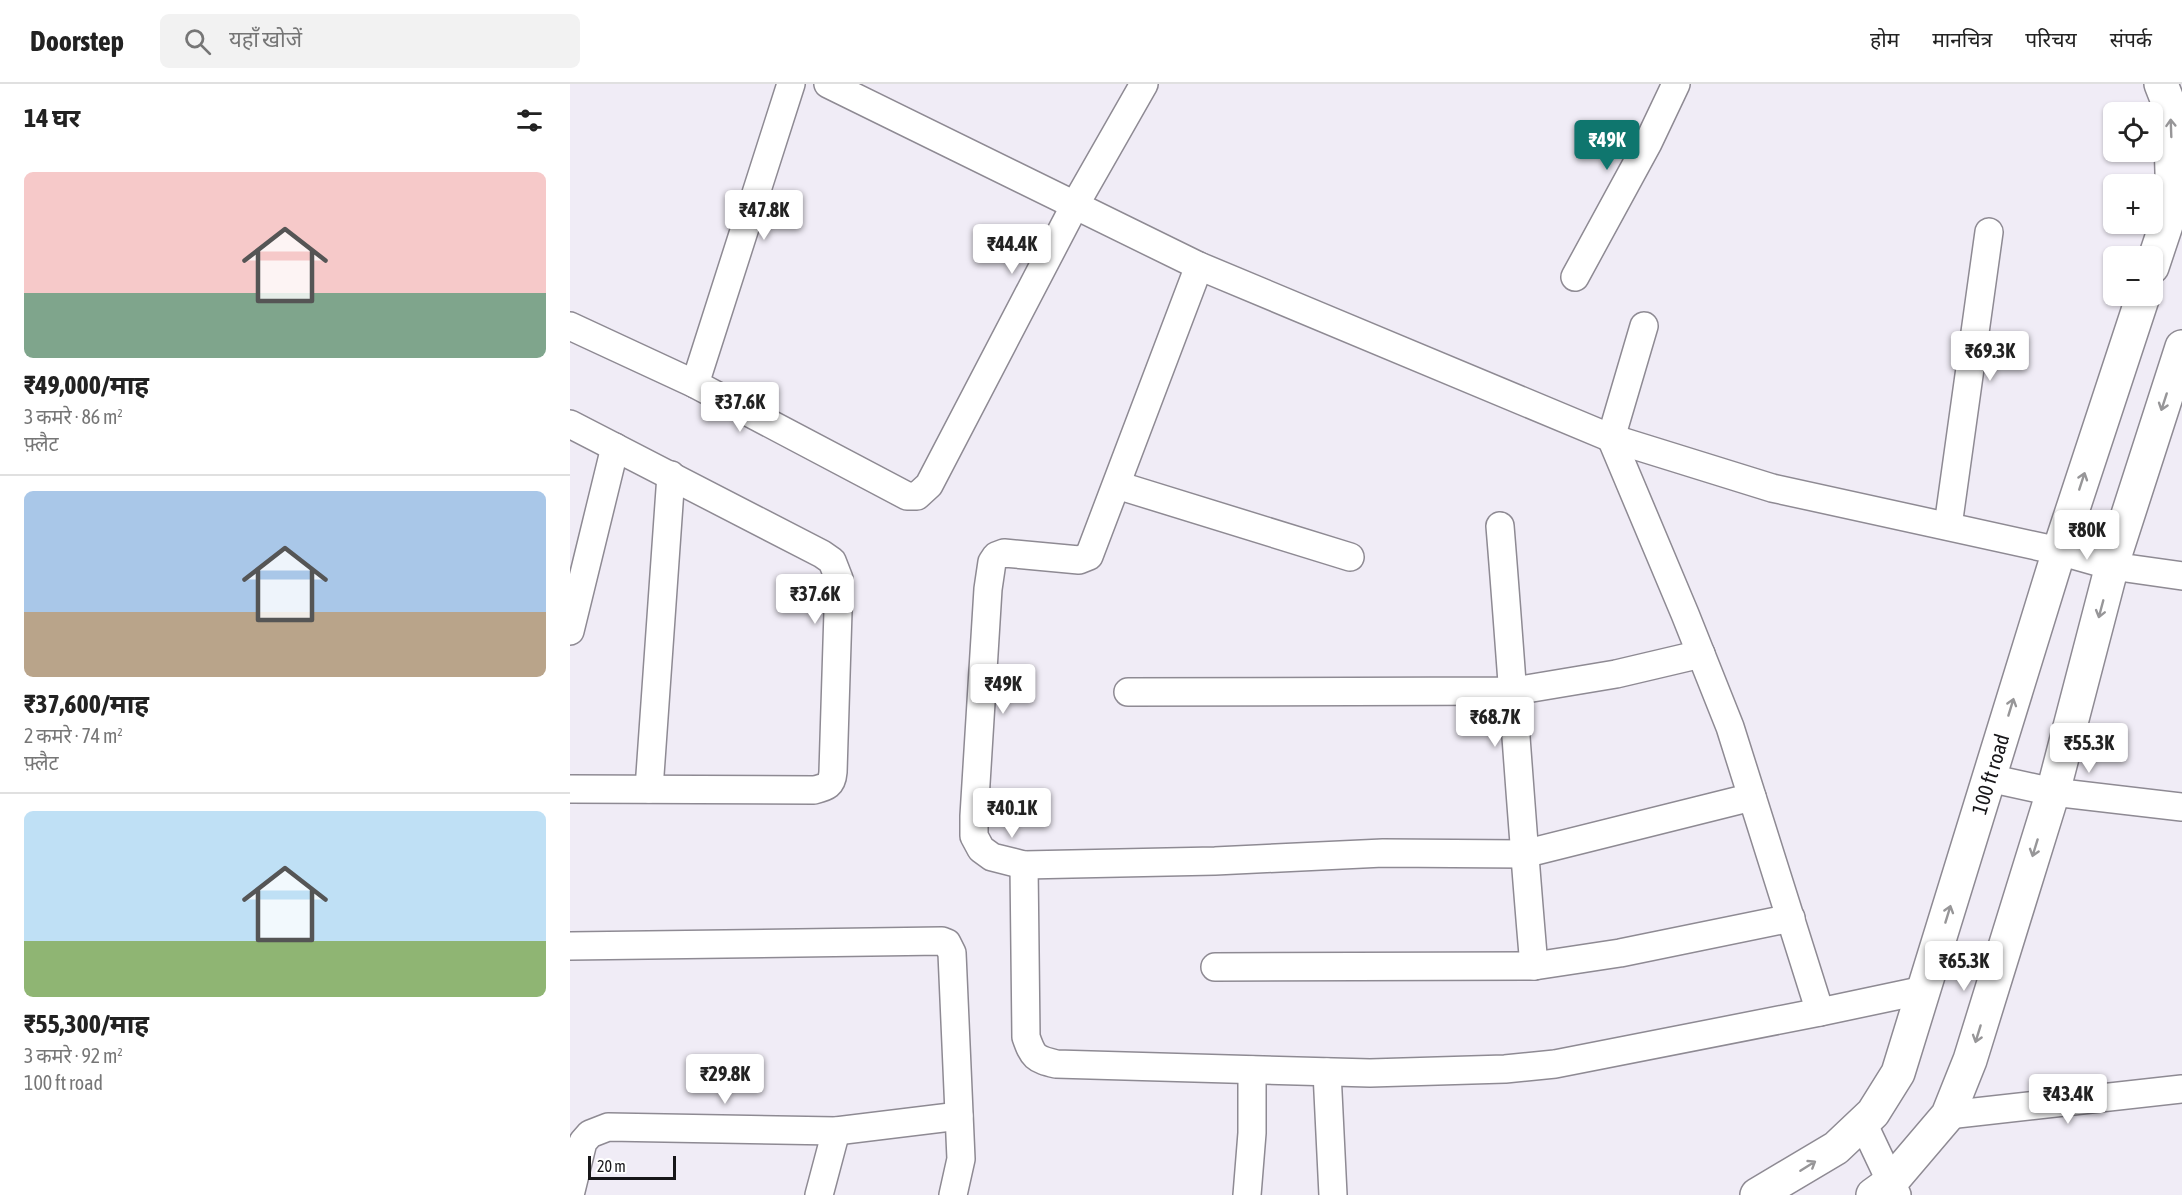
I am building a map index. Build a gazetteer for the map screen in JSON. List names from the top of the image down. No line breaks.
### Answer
{"streets":{"main road":["100 ft road"]},"scale_bar":"20 m","page":{"header":"Doorstep","search":"यहाँ खोजें","nav":["होम","मानचित्र","परिचय","संपर्क"],"heading":"14 घर","map_buttons":["+","−"],"price":["₹49K","₹47.8K","₹44.4K","₹69.3K","₹37.6K","₹80K","₹37.6K","₹49K","₹68.7K","₹55.3K","₹40.1K","₹65.3K","₹29.8K","₹43.4K"],"list":[{"name":"₹49,000/माह","note":"3 कमरे · 86 m² · फ़्लैट"},{"name":"₹37,600/माह","note":"2 कमरे · 74 m² · फ़्लैट"},{"name":"₹55,300/माह","note":"3 कमरे · 92 m² · 100 ft road"}],"scale":"20 m"}}
